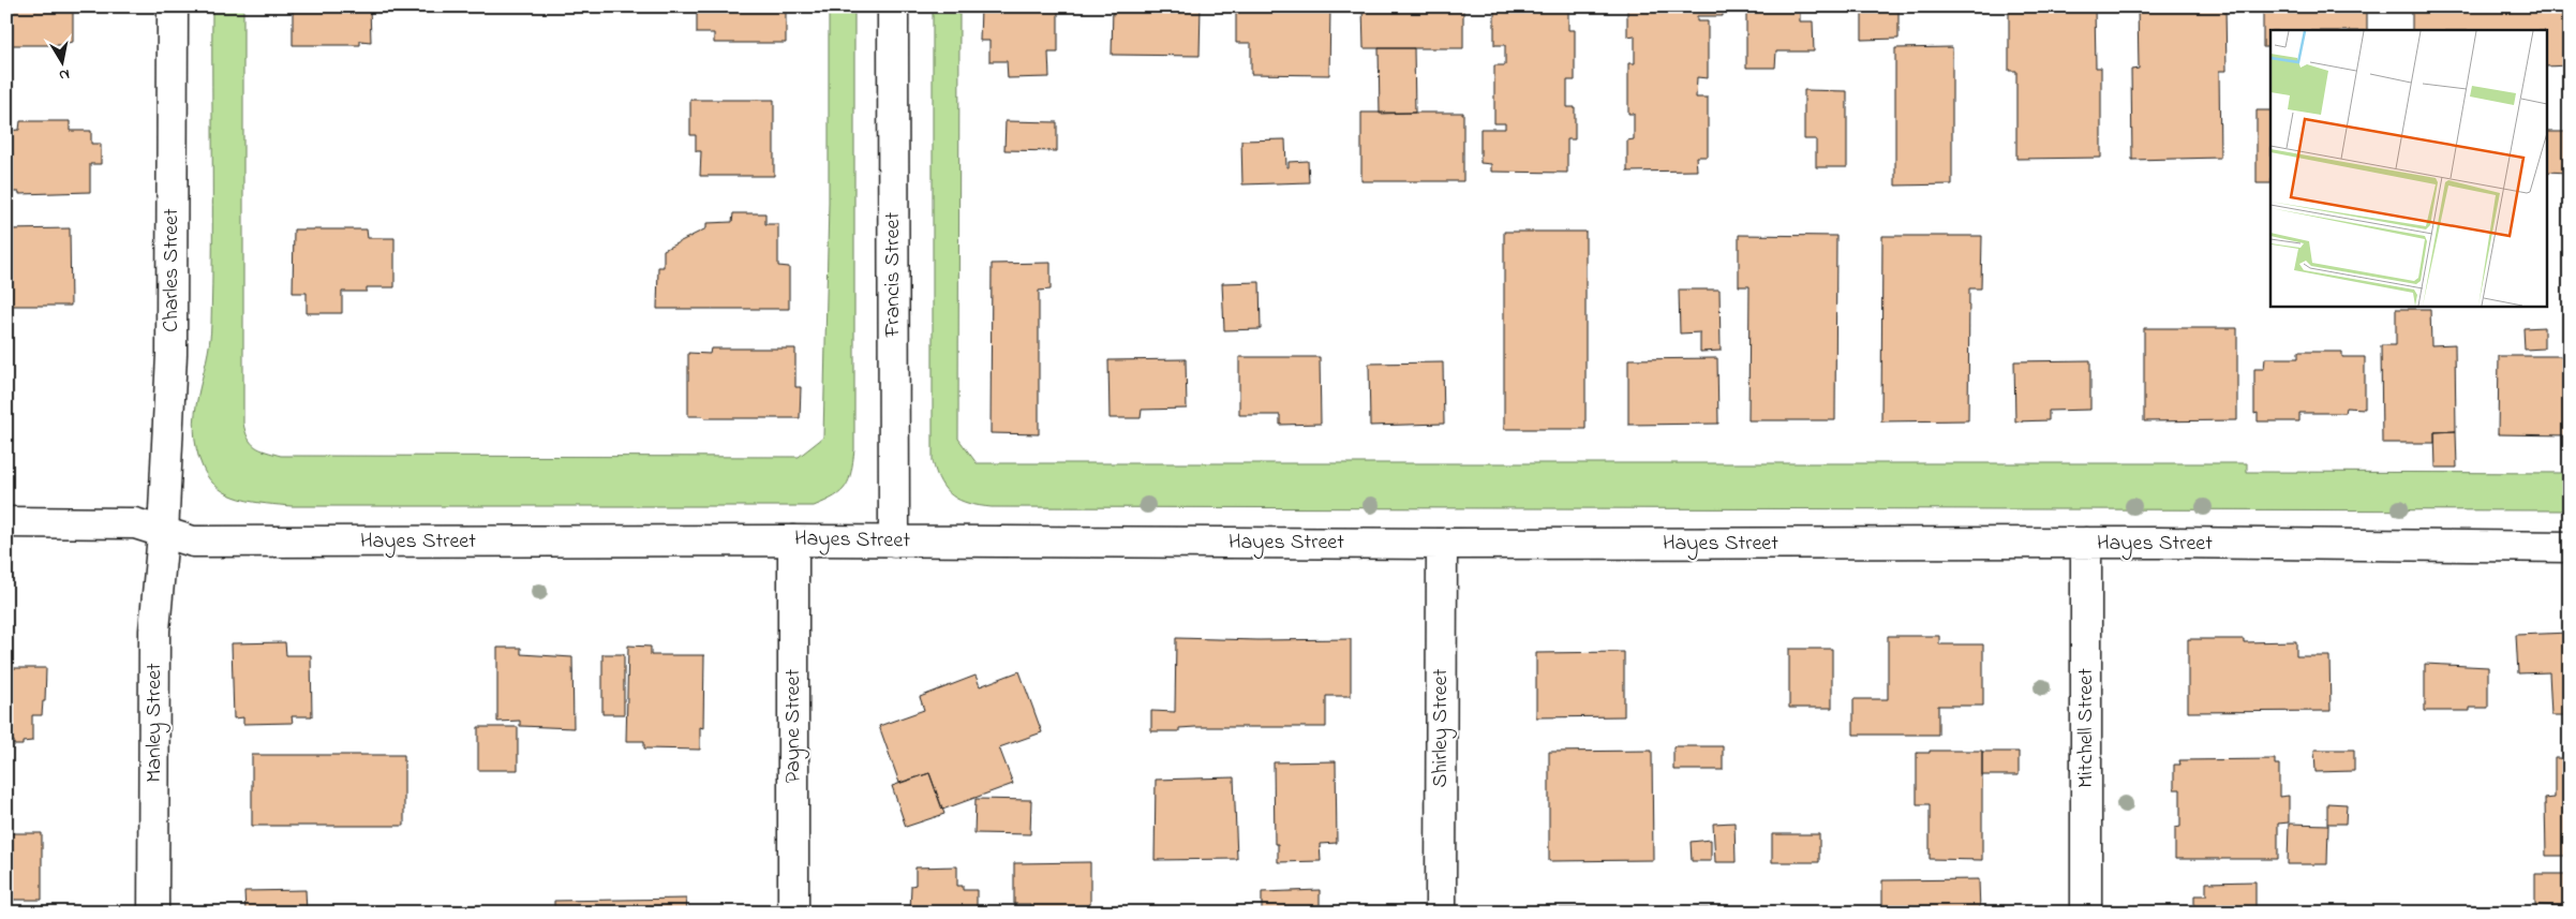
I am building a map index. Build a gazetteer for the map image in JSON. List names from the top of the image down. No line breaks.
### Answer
{"streets":{"street":["Charles Street","Francis Street","Hayes Street","Manley Street","Payne Street","Shirley Street","Mitchell Street"]},"crossings":[["Charles Street","Hayes Street"],["Charles Street","Manley Street"],["Francis Street","Hayes Street"],["Hayes Street","Manley Street"],["Hayes Street","Payne Street"],["Hayes Street","Shirley Street"],["Hayes Street","Mitchell Street"]],"north":"bottom"}
